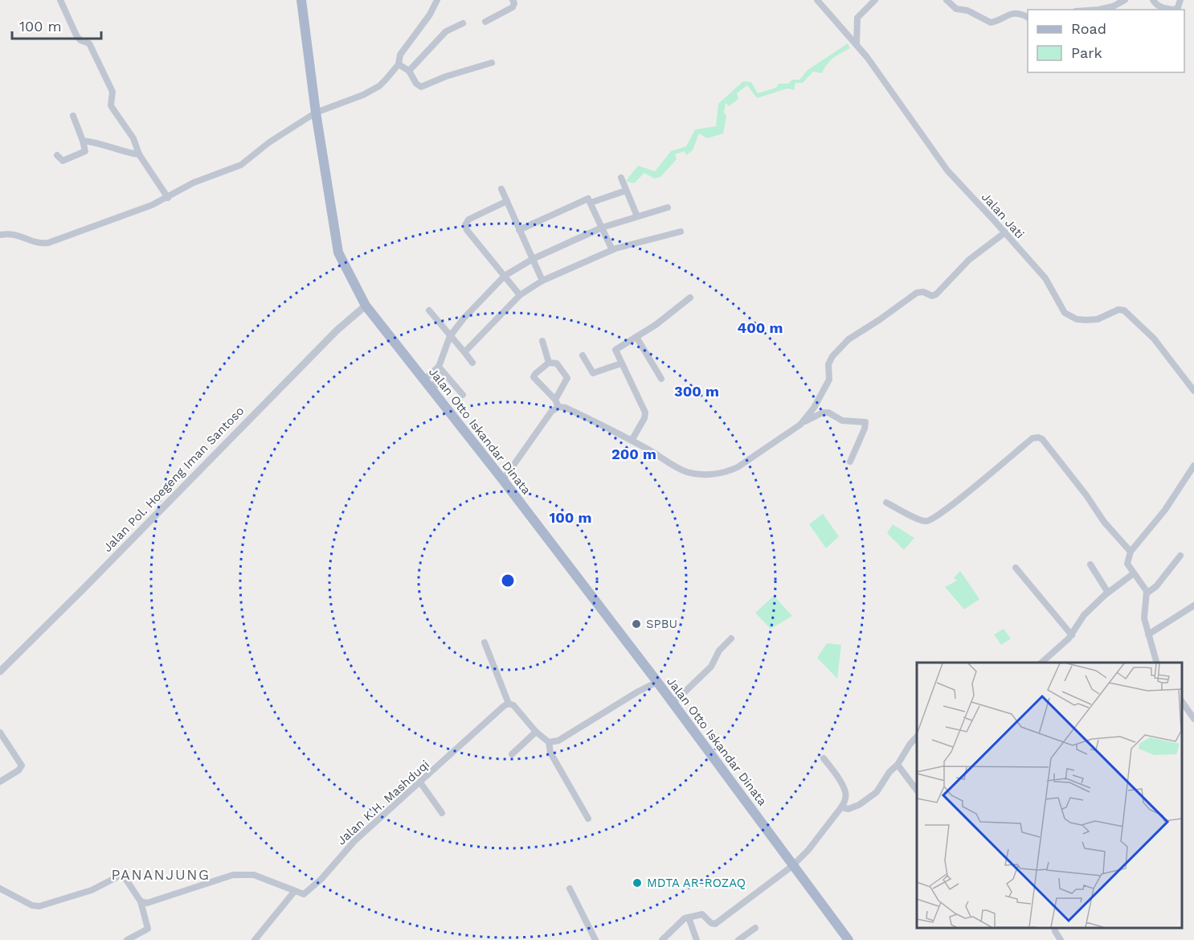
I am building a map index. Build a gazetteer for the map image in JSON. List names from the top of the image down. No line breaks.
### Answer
{"streets":{"main road":["Jalan Otto Iskandar Dinata"],"street":["Jalan Jati","Jalan Pol. Hoegeng Iman Santoso","Jalan K.H. Mashduqi"]},"crossings":[["Jalan Otto Iskandar Dinata","Jalan Pol. Hoegeng Iman Santoso"]],"districts":["PANANJUNG"],"places":["SPBU","MDTA AR-ROZAQ"],"legend":["Road","Park"],"scale_bar":"100 m","rings":["400 m","300 m","200 m","100 m"]}
